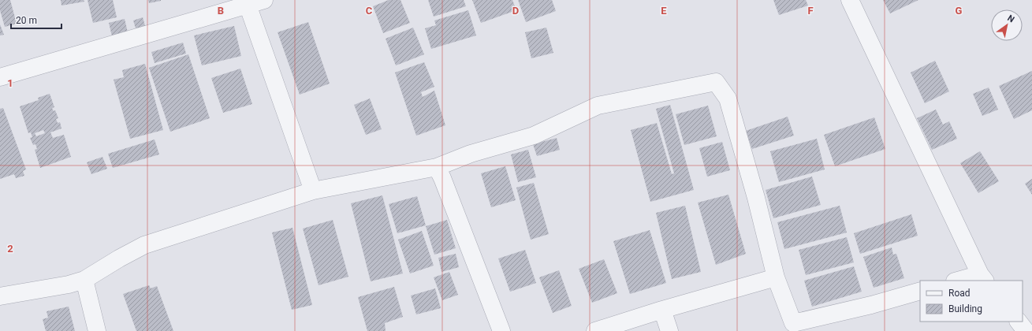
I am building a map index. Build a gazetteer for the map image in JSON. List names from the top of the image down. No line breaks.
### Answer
{"legend":["Road","Building"],"scale_bar":"20 m","north":"top right","grid":{"columns":["B","C","D","E","F","G"],"rows":["1","2"]}}
